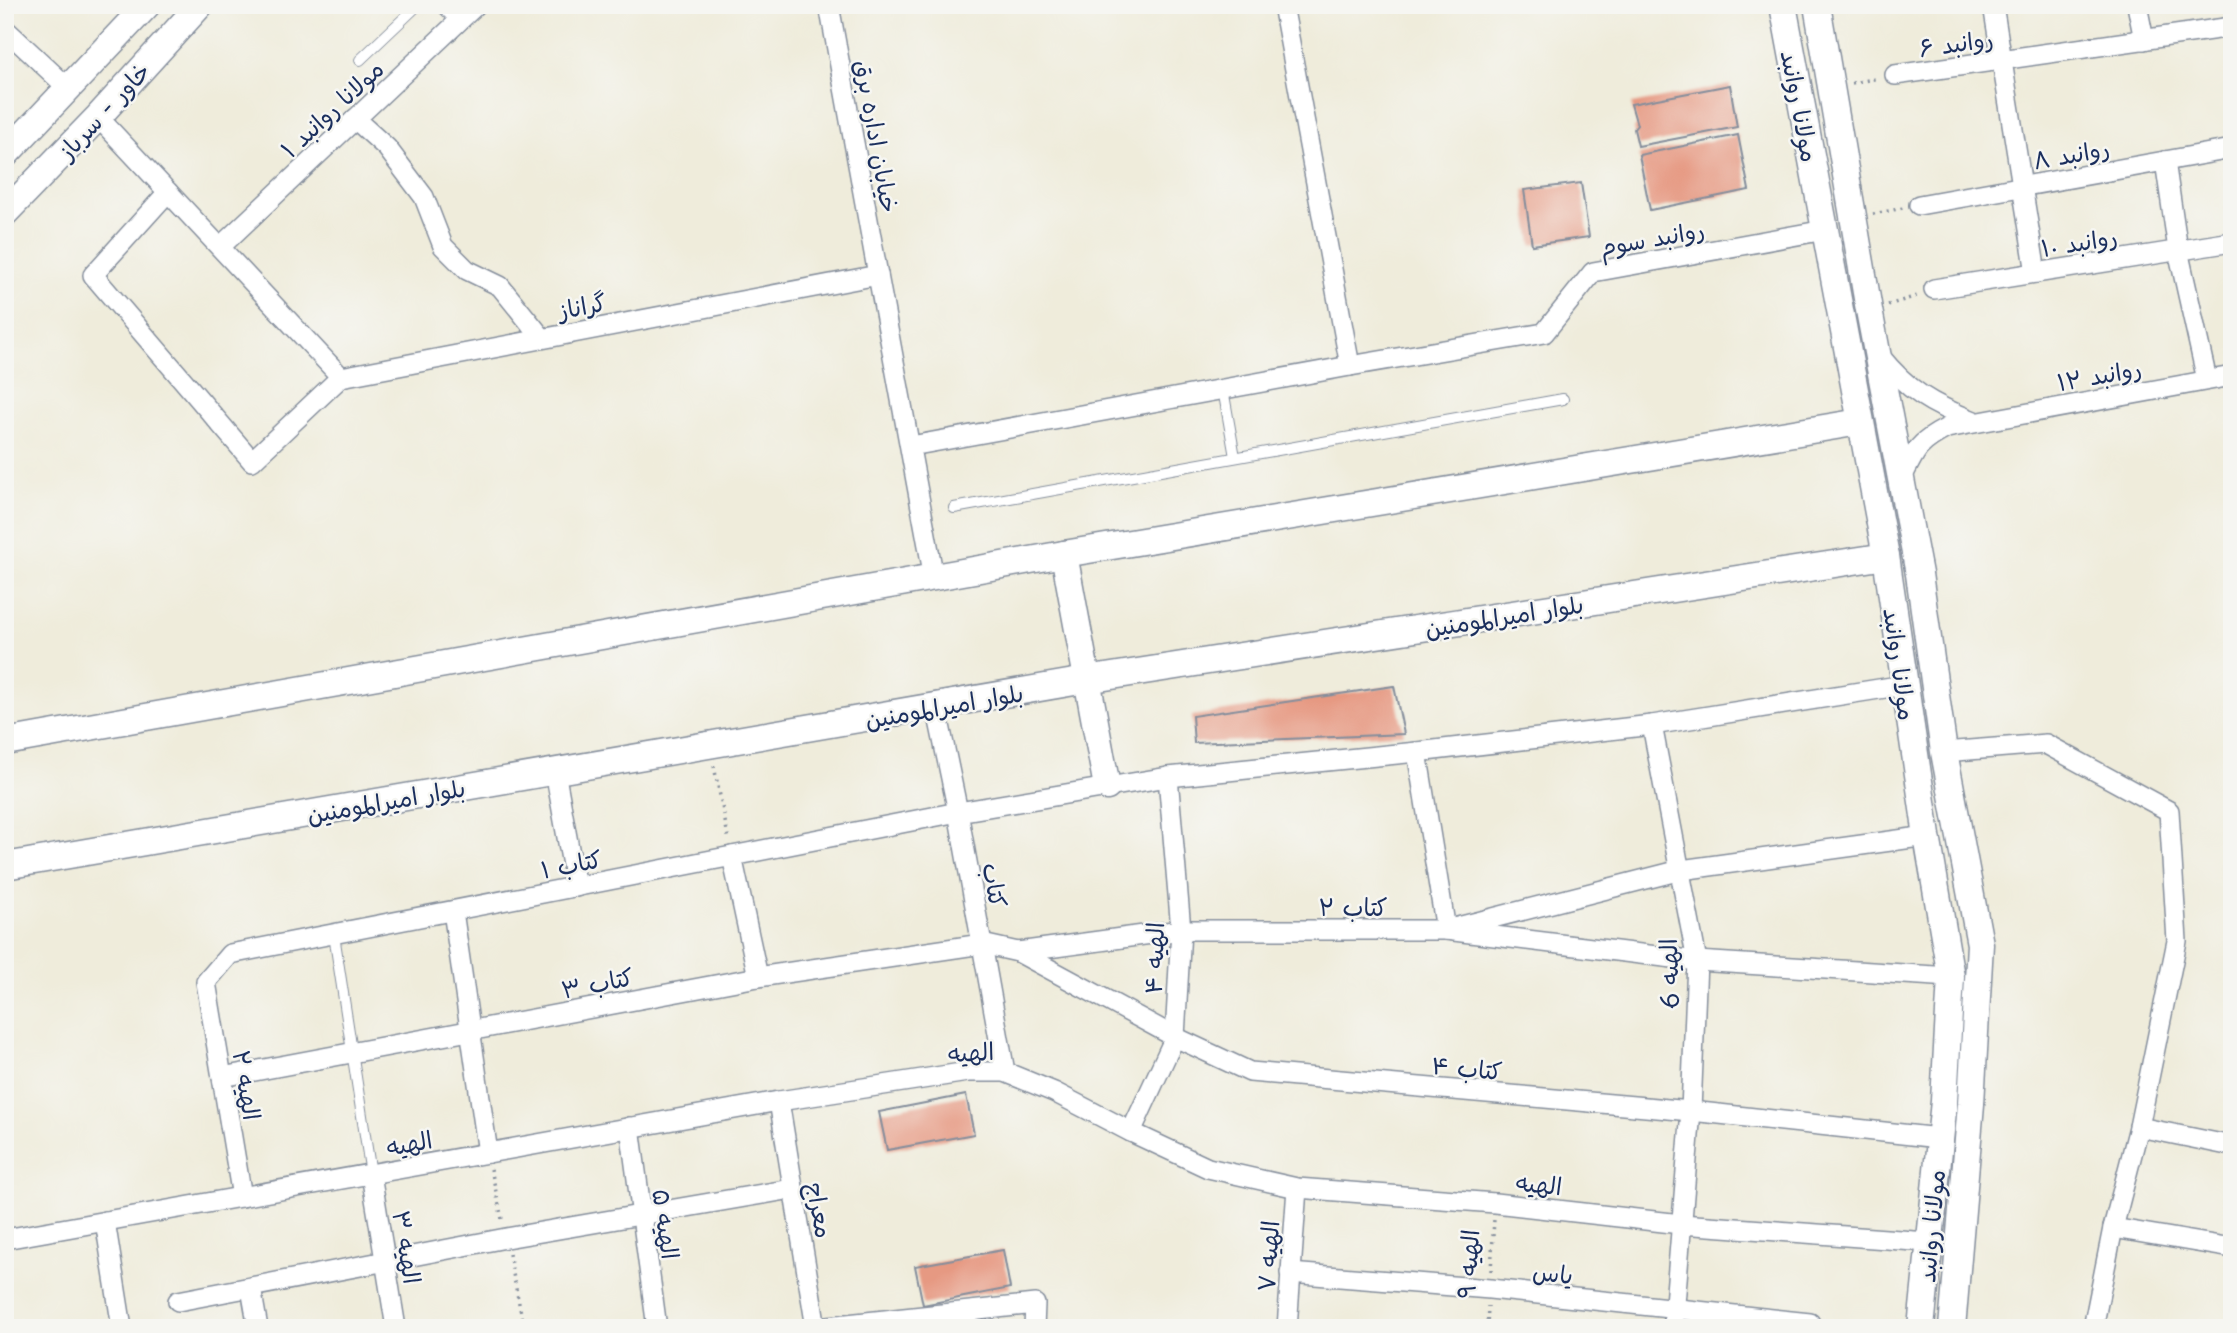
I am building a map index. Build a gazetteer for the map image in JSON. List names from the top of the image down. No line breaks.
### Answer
{"streets":{"street":["روانبد ۶","مولانا روانبد","مولانا روانبد ۱","خاور - سرباز","خیابان اداره برق","روانبد ۸","روانبد سوم","روانبد ۱۰","گراناز","روانبد ۱۲","بلوار امیرالمومنین","کتاب ۱","کتاب","کتاب ۲","الهیه ۴","الهیه 6","کتاب ۳","الهیه","کتاب ۴","الهیه ۲","معراج","الهیه ۵","الهیه ۳","الهیه ۷","یاس"],"path":["الهیه ۹"]},"crossings":[["مولانا روانبد","روانبد سوم"],["مولانا روانبد","روانبد ۱۲"],["مولانا روانبد","بلوار امیرالمومنین"],["مولانا روانبد","کتاب ۱"],["مولانا روانبد","کتاب ۲"],["مولانا روانبد","الهیه"],["مولانا روانبد","کتاب ۴"],["خیابان اداره برق","گراناز"],["بلوار امیرالمومنین","کتاب"],["کتاب ۱","کتاب"],["کتاب ۱","الهیه ۴"],["کتاب ۱","الهیه 6"],["کتاب ۱","الهیه ۲"],["کتاب","کتاب ۳"],["کتاب","الهیه"],["کتاب ۲","الهیه ۴"],["کتاب ۲","الهیه 6"],["کتاب ۲","کتاب ۴"],["الهیه ۴","الهیه"],["الهیه ۴","کتاب ۴"],["الهیه 6","الهیه"],["الهیه 6","کتاب ۴"],["کتاب ۳","الهیه ۲"],["الهیه","الهیه ۲"],["الهیه","معراج"],["الهیه","الهیه ۵"],["الهیه","الهیه ۳"],["الهیه","الهیه ۷"],["الهیه","الهیه ۹"],["الهیه ۷","یاس"],["الهیه ۹","یاس"]]}
